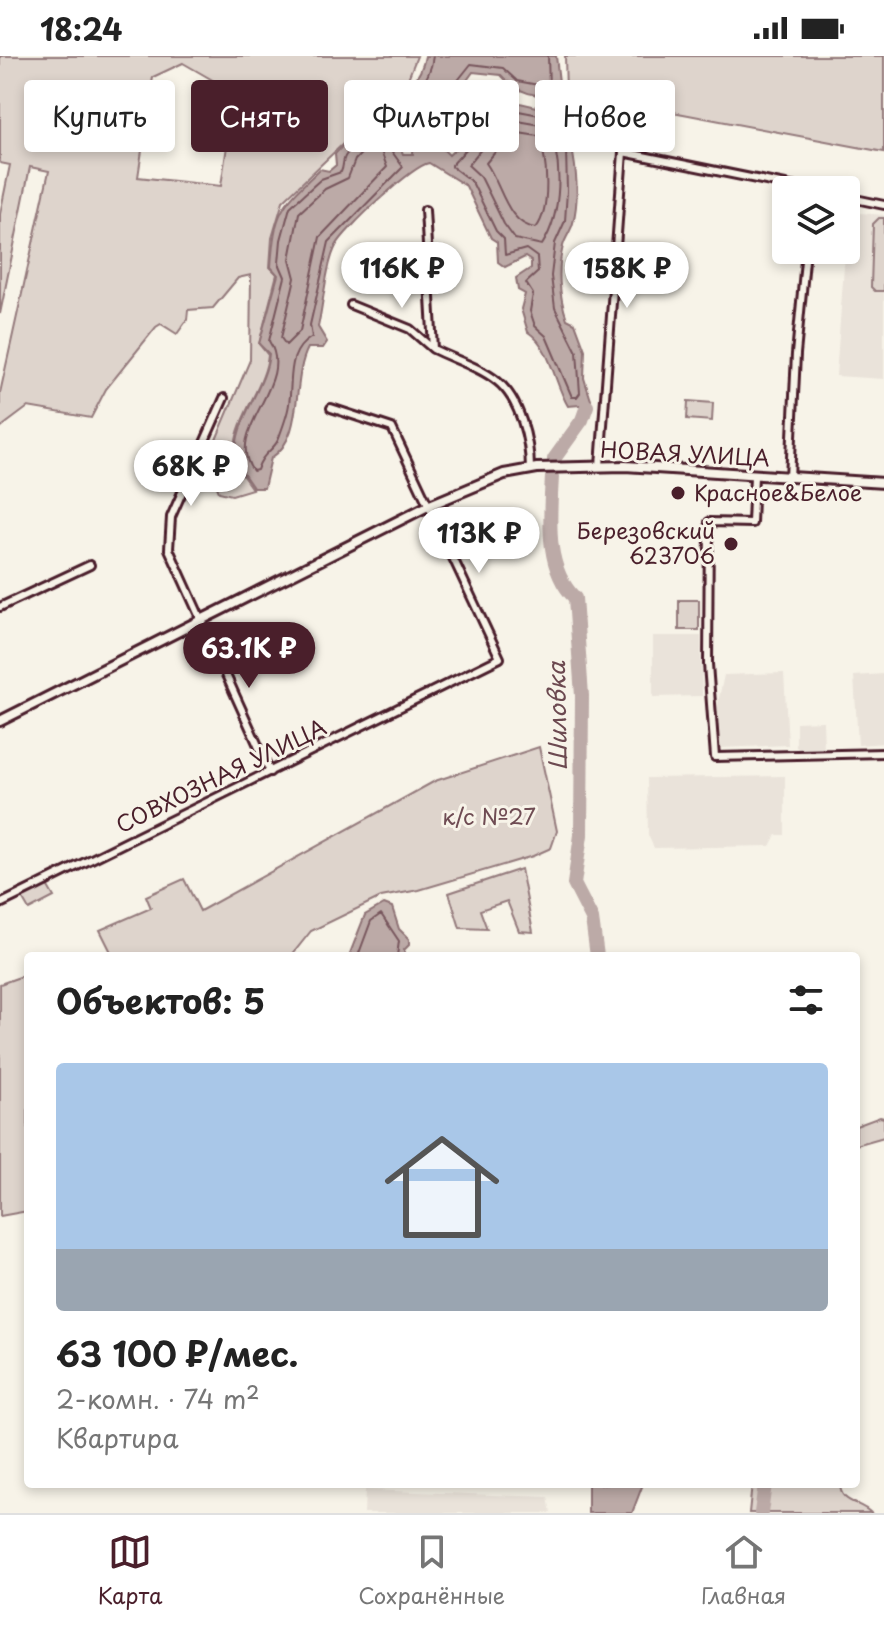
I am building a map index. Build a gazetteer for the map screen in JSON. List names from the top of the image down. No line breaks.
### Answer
{"streets":{"street":["НОВАЯ УЛИЦА","СОВХОЗНАЯ УЛИЦА"]},"crossings":[["НОВАЯ УЛИЦА","СОВХОЗНАЯ УЛИЦА"]],"water":["Шиловка"],"parks":["к/с №27"],"places":["Красное&Белое","Березовский 623706"],"page":{"status":"18:24","chip":["Купить","Снять","Фильтры","Новое"],"price":["116K ₽","158K ₽","68K ₽","113K ₽","63.1K ₽"],"heading":"Объектов: 5","list":[{"name":"63 100 ₽/мес.","note":"2-комн. · 74 m² · Квартира"}],"tabs":["Карта","Сохранённые","Главная"]}}
